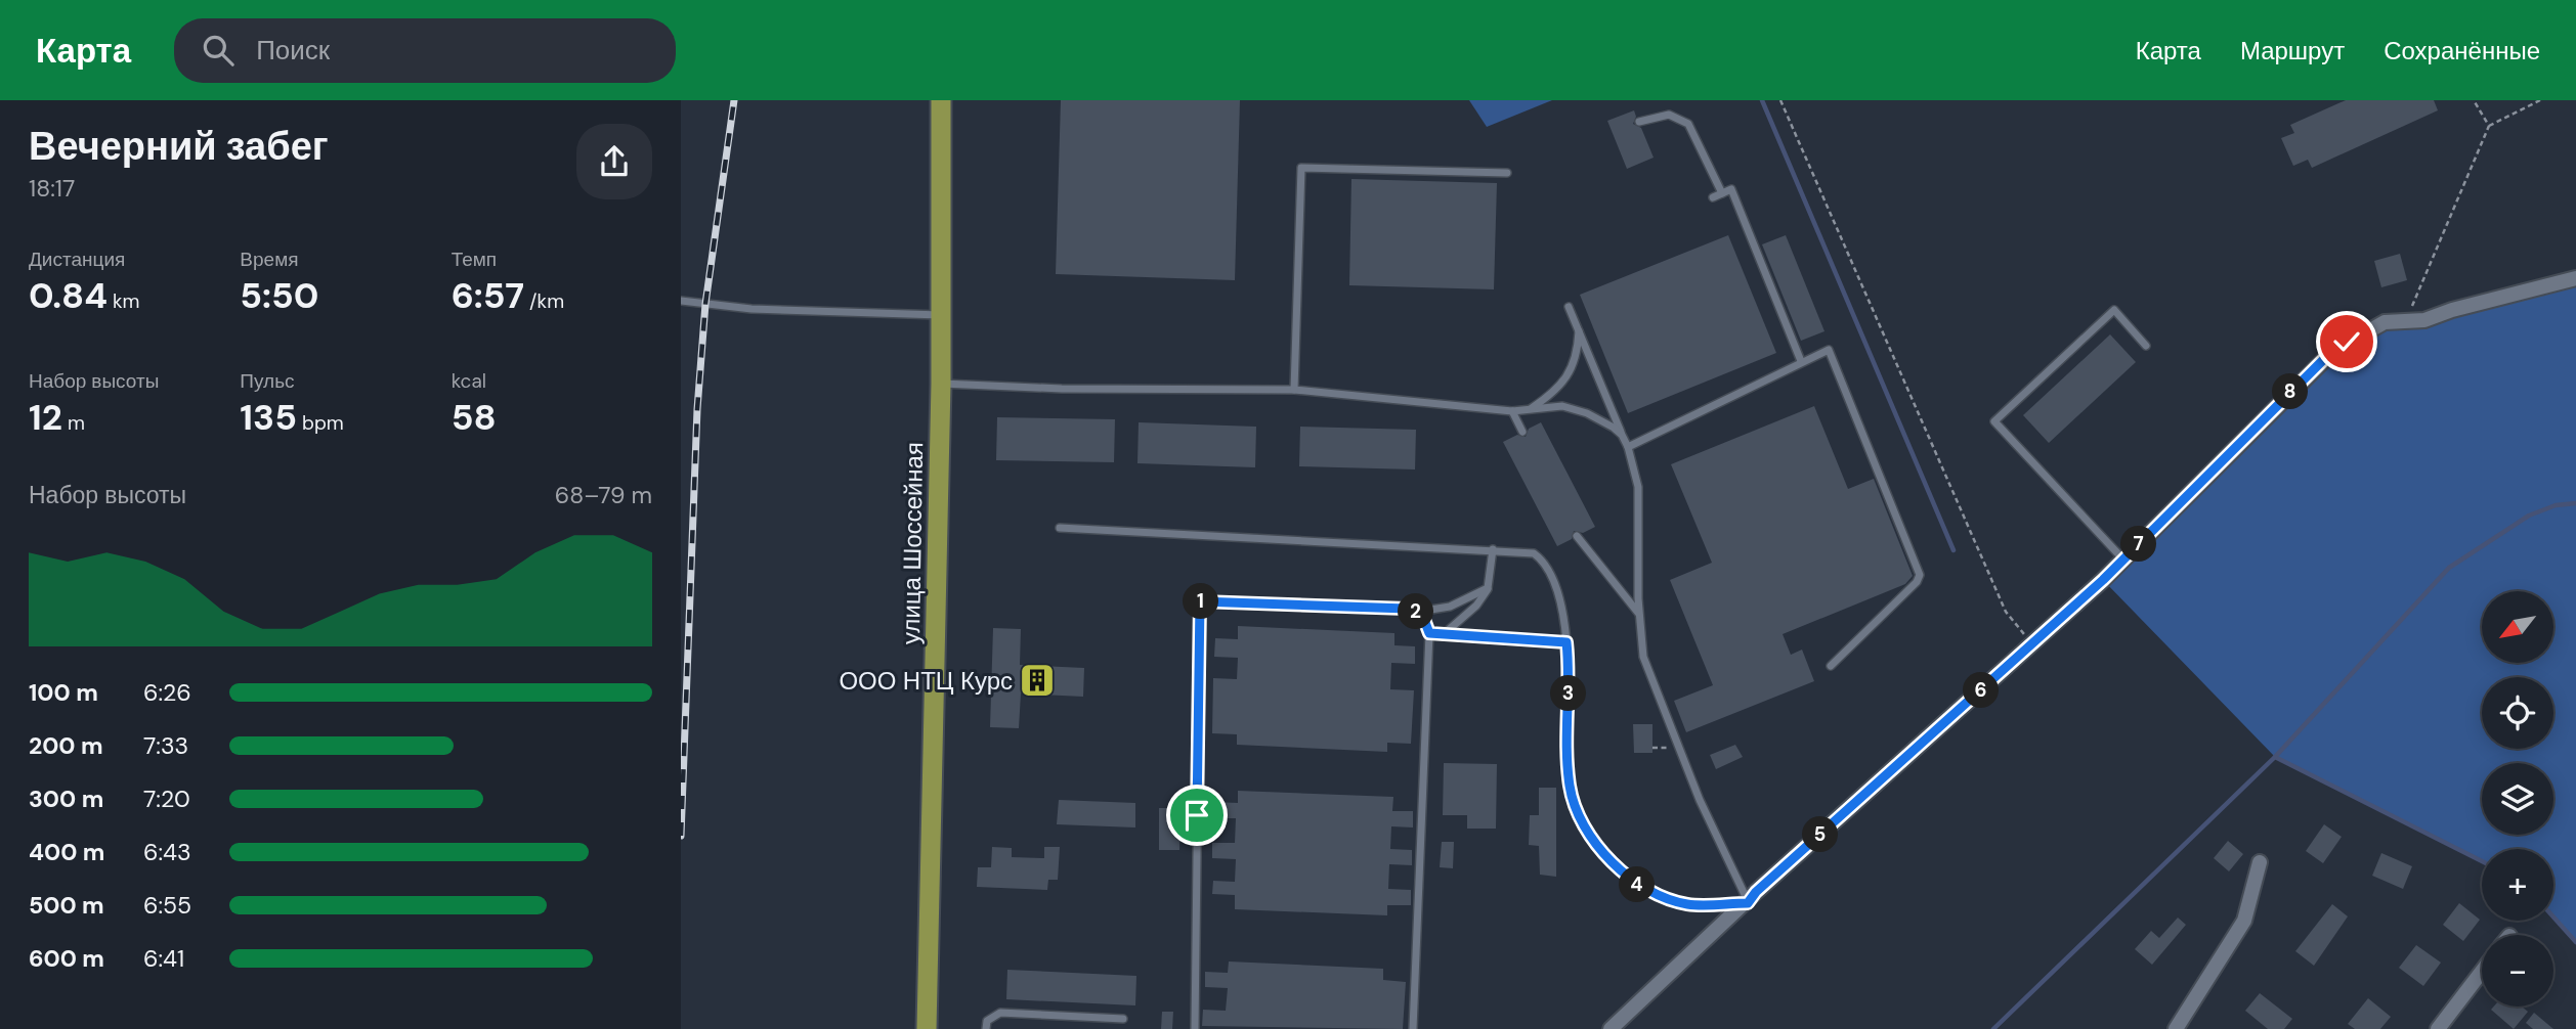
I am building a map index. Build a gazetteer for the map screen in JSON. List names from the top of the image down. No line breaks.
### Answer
{"streets":{"main road":["улица Шоссейная"]},"places":{"building":["ООО НТЦ Курс"]},"north":"bottom left","page":{"header":"Карта","search":"Поиск","nav":["Карта","Маршрут","Сохранённые"],"heading":["Вечерний забег","18:17"],"stats":[["Дистанция","0.84 km"],["Время","5:50"],["Темп","6:57 /km"],["Набор высоты","12 m"],["Пульс","135 bpm"],["kcal","58"]],"pins":["8","7","1","2","6","3","5","4"],"chart":["Набор высоты","68–79 m"],"map_buttons":["+","−"],"list":[{"name":"100 m","note":"6:26"},{"name":"200 m","note":"7:33"},{"name":"300 m","note":"7:20"},{"name":"400 m","note":"6:43"},{"name":"500 m","note":"6:55"},{"name":"600 m","note":"6:41"}]}}
